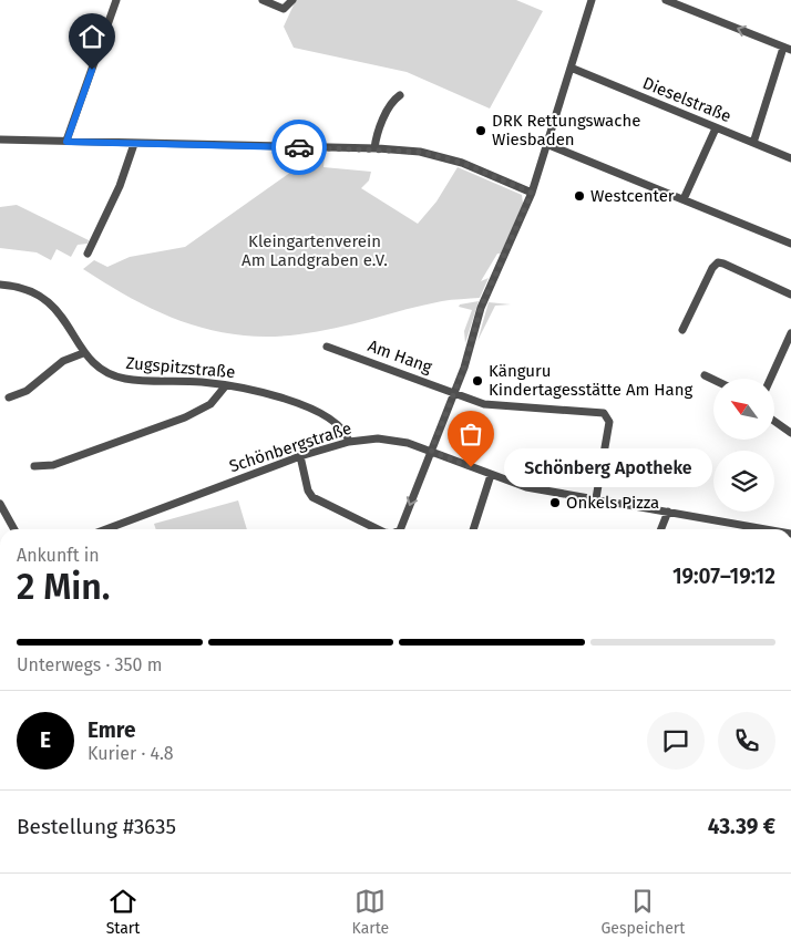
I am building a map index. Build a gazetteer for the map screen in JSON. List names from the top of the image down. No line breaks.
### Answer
{"streets":{"street":["Dieselstraße","Am Hang","Zugspitzstraße","Schönbergstraße"]},"crossings":[["Am Hang","Schönbergstraße"],["Zugspitzstraße","Schönbergstraße"]],"parks":["Kleingartenverein Am Landgraben e.V."],"places":["DRK Rettungswache Wiesbaden","Westcenter","Känguru Kindertagesstätte Am Hang","Schönberg Apotheke","Onkels Pizza"],"north":"top left","page":{"bubble":"Schönberg Apotheke","heading":["2 Min.","Ankunft in","19:07–19:12"],"panel":["Emre","Kurier · 4.8","Bestellung #3635","43.39 €"],"bar":"Unterwegs · 350 m","round":"E","tabs":["Start","Karte","Gespeichert"]}}
